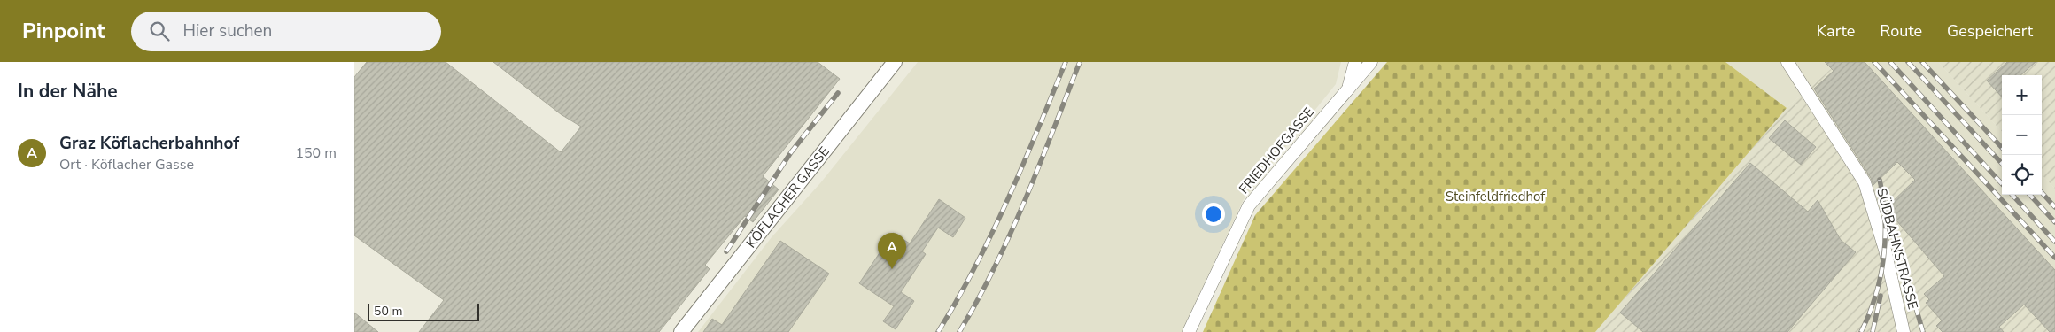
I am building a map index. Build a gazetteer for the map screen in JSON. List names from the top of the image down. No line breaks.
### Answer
{"streets":{"street":["FRIEDHOFGASSE","KÖFLACHER GASSE","SÜDBAHNSTRASSE"]},"parks":["Steinfeldfriedhof"],"scale_bar":"50 m","page":{"header":"Pinpoint","search":"Hier suchen","nav":["Karte","Route","Gespeichert"],"heading":"In der Nähe","map_buttons":["+","−"],"list":[{"mark":"A","name":"Graz Köflacherbahnhof","note":"Ort · Köflacher Gasse","value":"150 m"}],"pins":"A","scale":"50 m"}}
